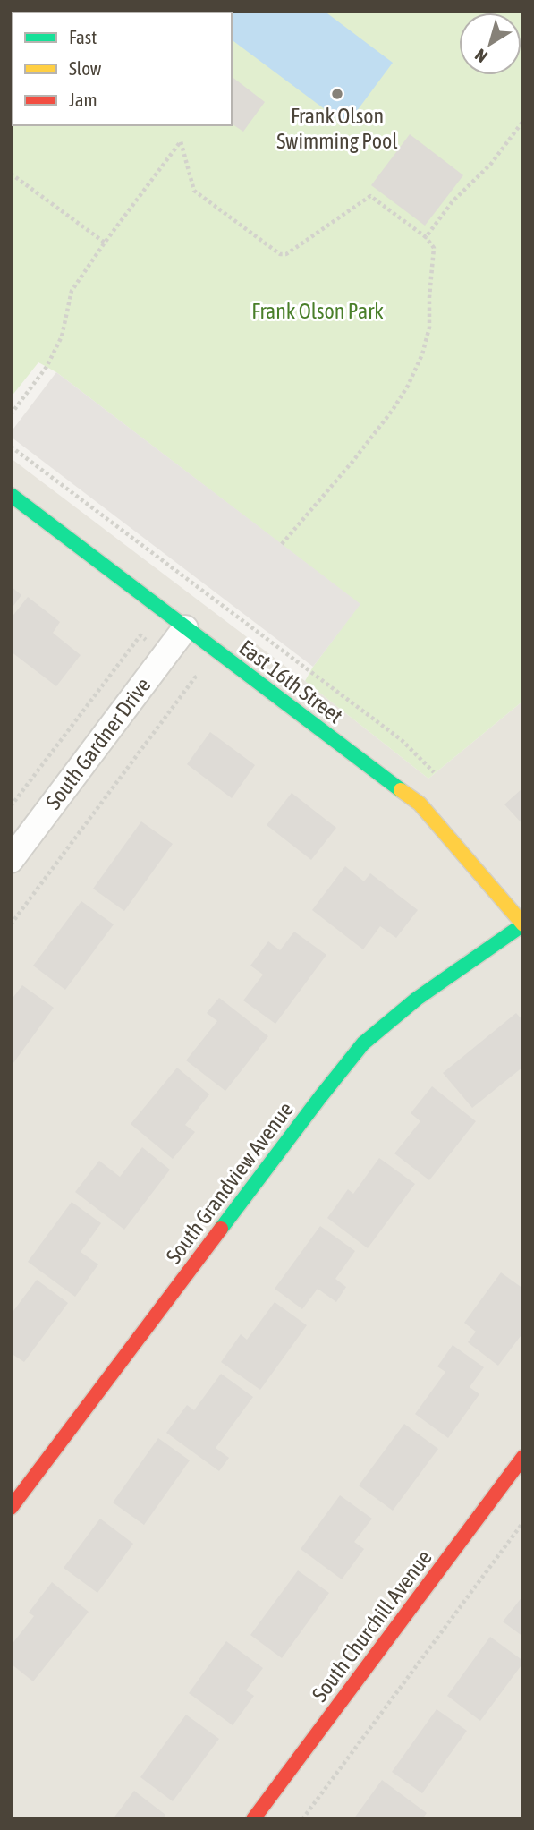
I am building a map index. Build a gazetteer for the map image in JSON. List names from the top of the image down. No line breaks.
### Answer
{"streets":{"street":["East 16th Street","South Gardner Drive","South Grandview Avenue","South Churchill Avenue"]},"crossings":[["East 16th Street","South Gardner Drive"],["East 16th Street","South Grandview Avenue"]],"parks":["Frank Olson Park"],"places":["Frank Olson Swimming Pool"],"legend":["Fast","Slow","Jam"],"north":"bottom left"}
